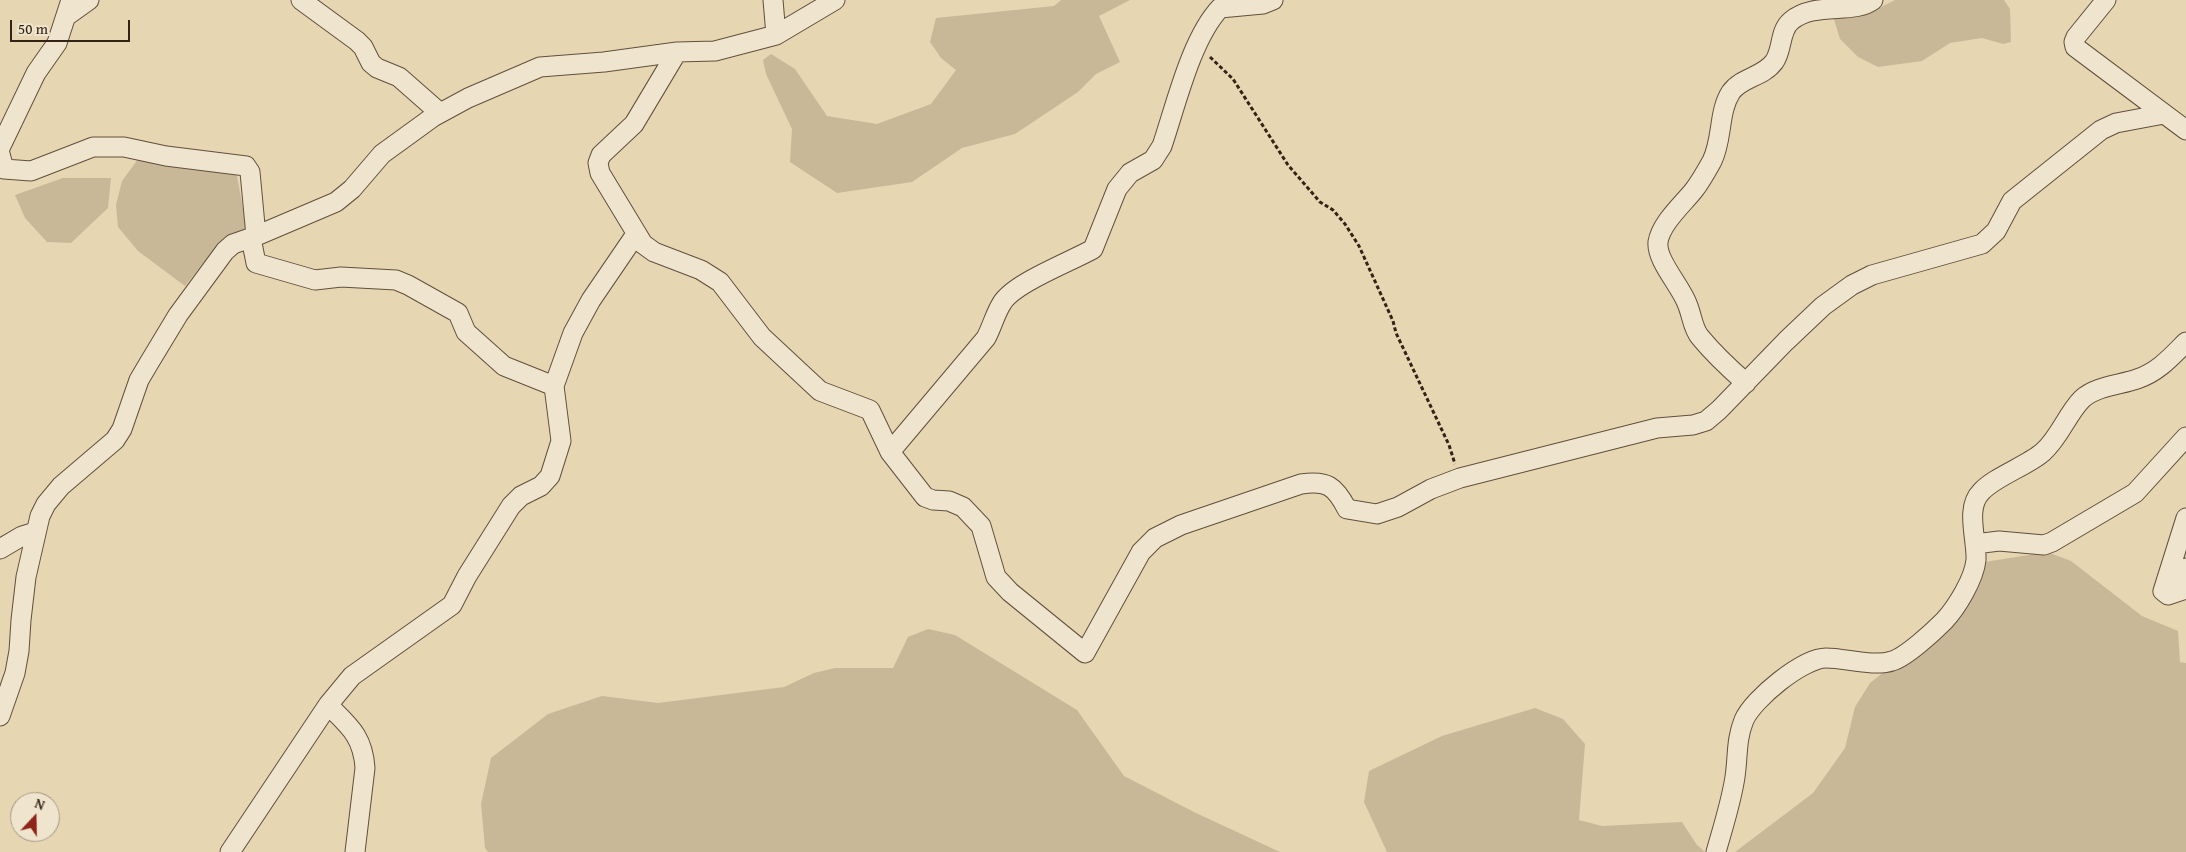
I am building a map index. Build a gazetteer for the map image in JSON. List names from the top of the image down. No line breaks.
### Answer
{"scale_bar":"50 m","north":"top"}
